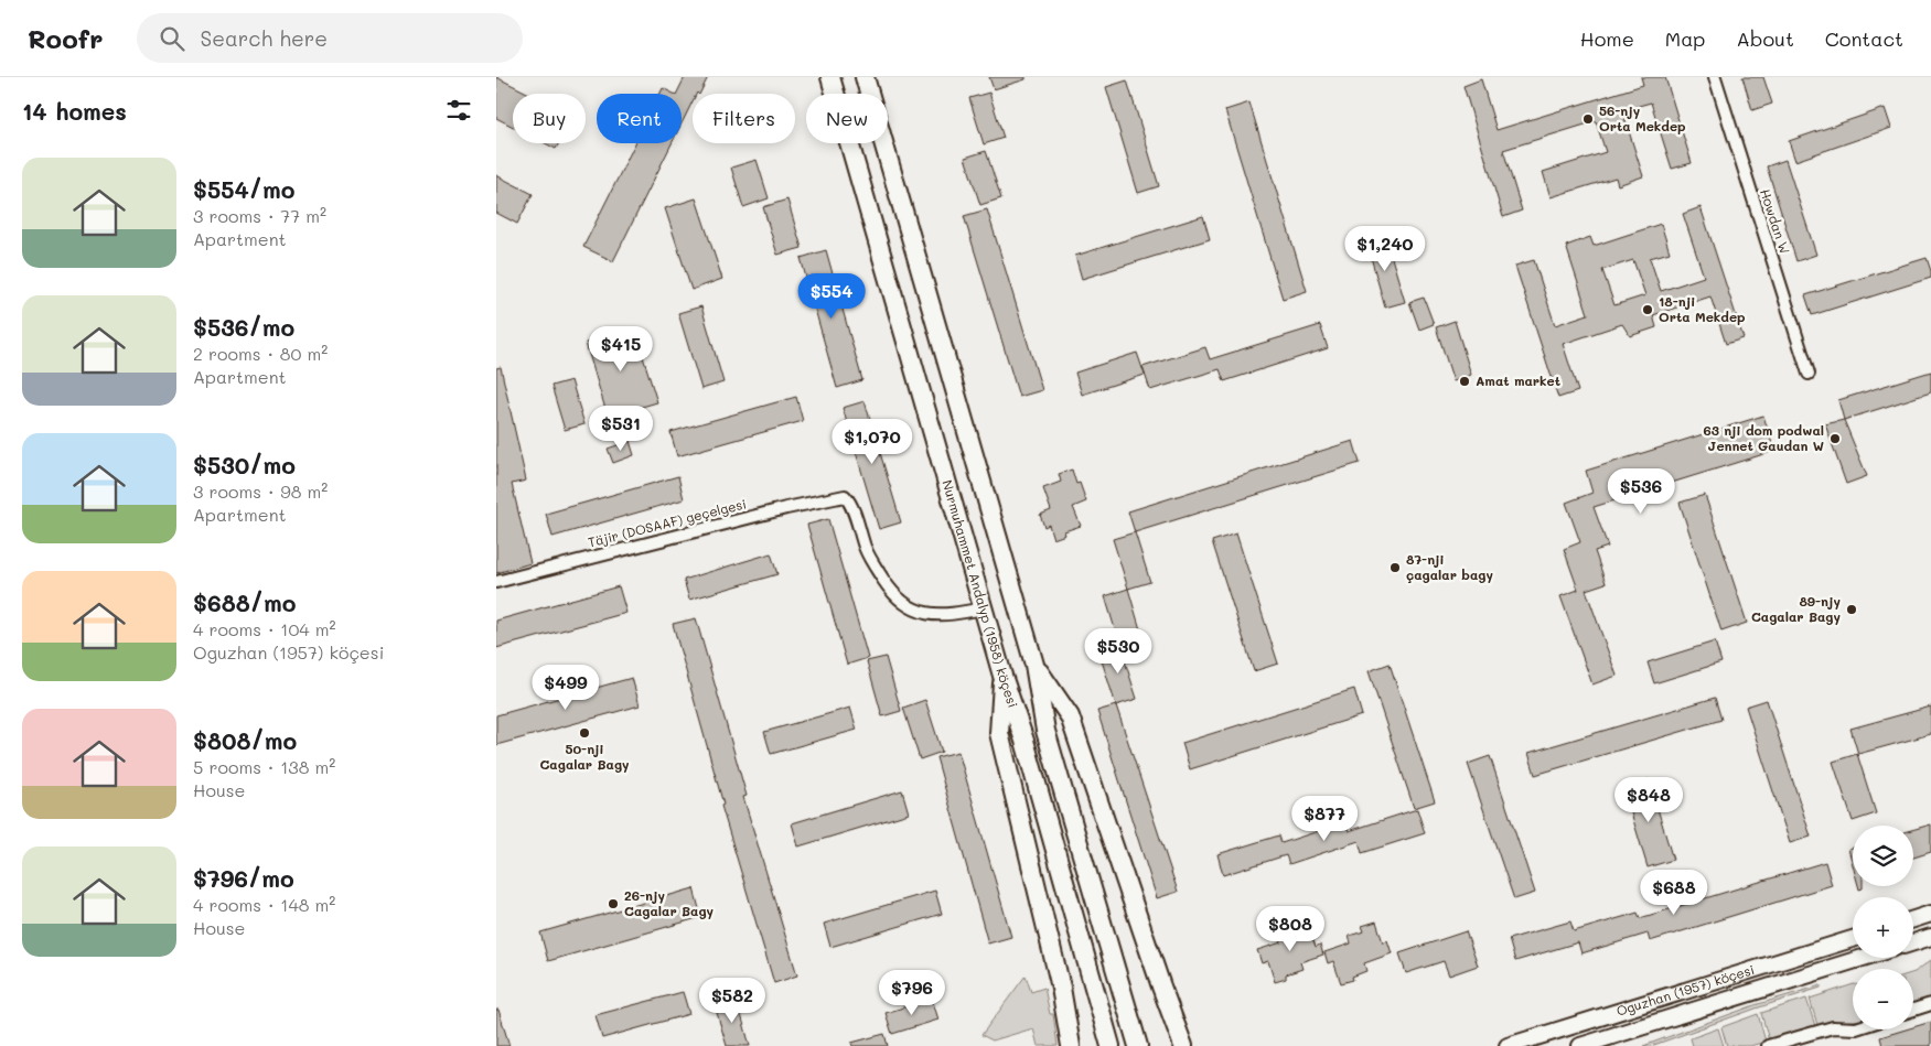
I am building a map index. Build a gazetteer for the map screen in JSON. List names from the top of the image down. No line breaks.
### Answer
{"streets":{"main road":["Nurmuhammet Andalyp (1958) köçesi","Oguzhan (1957) köçesi"],"street":["Howdan W","Täjir (DOSAAF) geçelgesi"]},"crossings":[["Täjir (DOSAAF) geçelgesi","Nurmuhammet Andalyp (1958) köçesi"]],"places":["56-njy Orta Mekdep","18-nji Orta Mekdep","Amat market","63 nji dom podwal Jennet Gaudan W","87-nji çagalar bagy","89-njy Cagalar Bagy","50-nji Cagalar Bagy","26-njy Cagalar Bagy"],"page":{"header":"Roofr","search":"Search here","nav":["Home","Map","About","Contact"],"heading":"14 homes","chip":["Buy","Rent","Filters","New"],"list":[{"name":"$554/mo","note":"3 rooms · 77 m² · Apartment"},{"name":"$536/mo","note":"2 rooms · 80 m² · Apartment"},{"name":"$530/mo","note":"3 rooms · 98 m² · Apartment"},{"name":"$688/mo","note":"4 rooms · 104 m² · Oguzhan (1957) köçesi"},{"name":"$808/mo","note":"5 rooms · 138 m² · House"},{"name":"$796/mo","note":"4 rooms · 148 m² · House"}],"price":["$1,240","$554","$415","$531","$1,070","$536","$530","$499","$848","$877","$688","$808","$796","$582"],"map_buttons":["+","−"]}}
